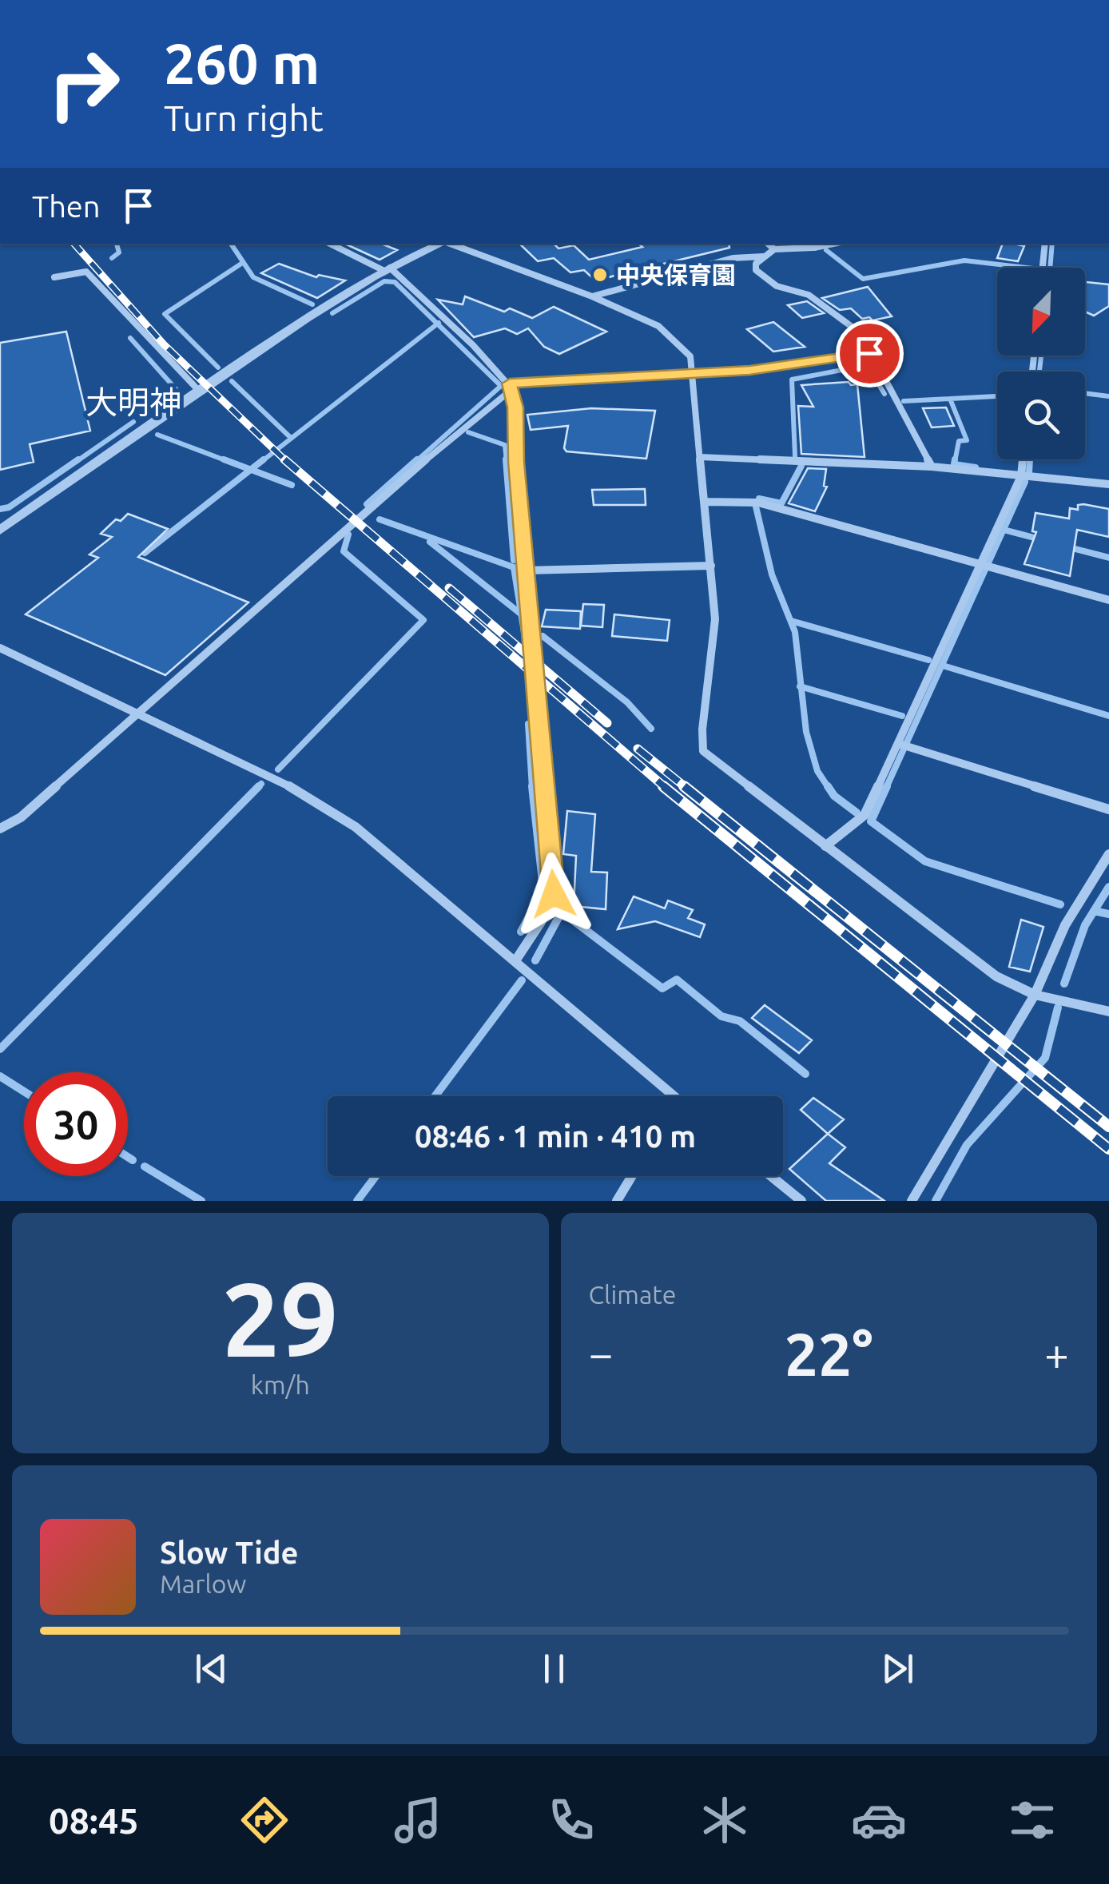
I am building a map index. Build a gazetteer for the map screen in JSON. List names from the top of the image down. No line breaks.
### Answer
{"districts":["大明神"],"places":["中央保育園"],"north":"bottom left","page":{"turn":["260 m","Turn right"],"then":"Then","limit":"30","trip":"08:46 · 1 min · 410 m","tile":[["29","km/h"],"Climate"],"heat":["−","22°","+"],"song":["Slow Tide","Marlow"],"tabs":"08:45"}}
